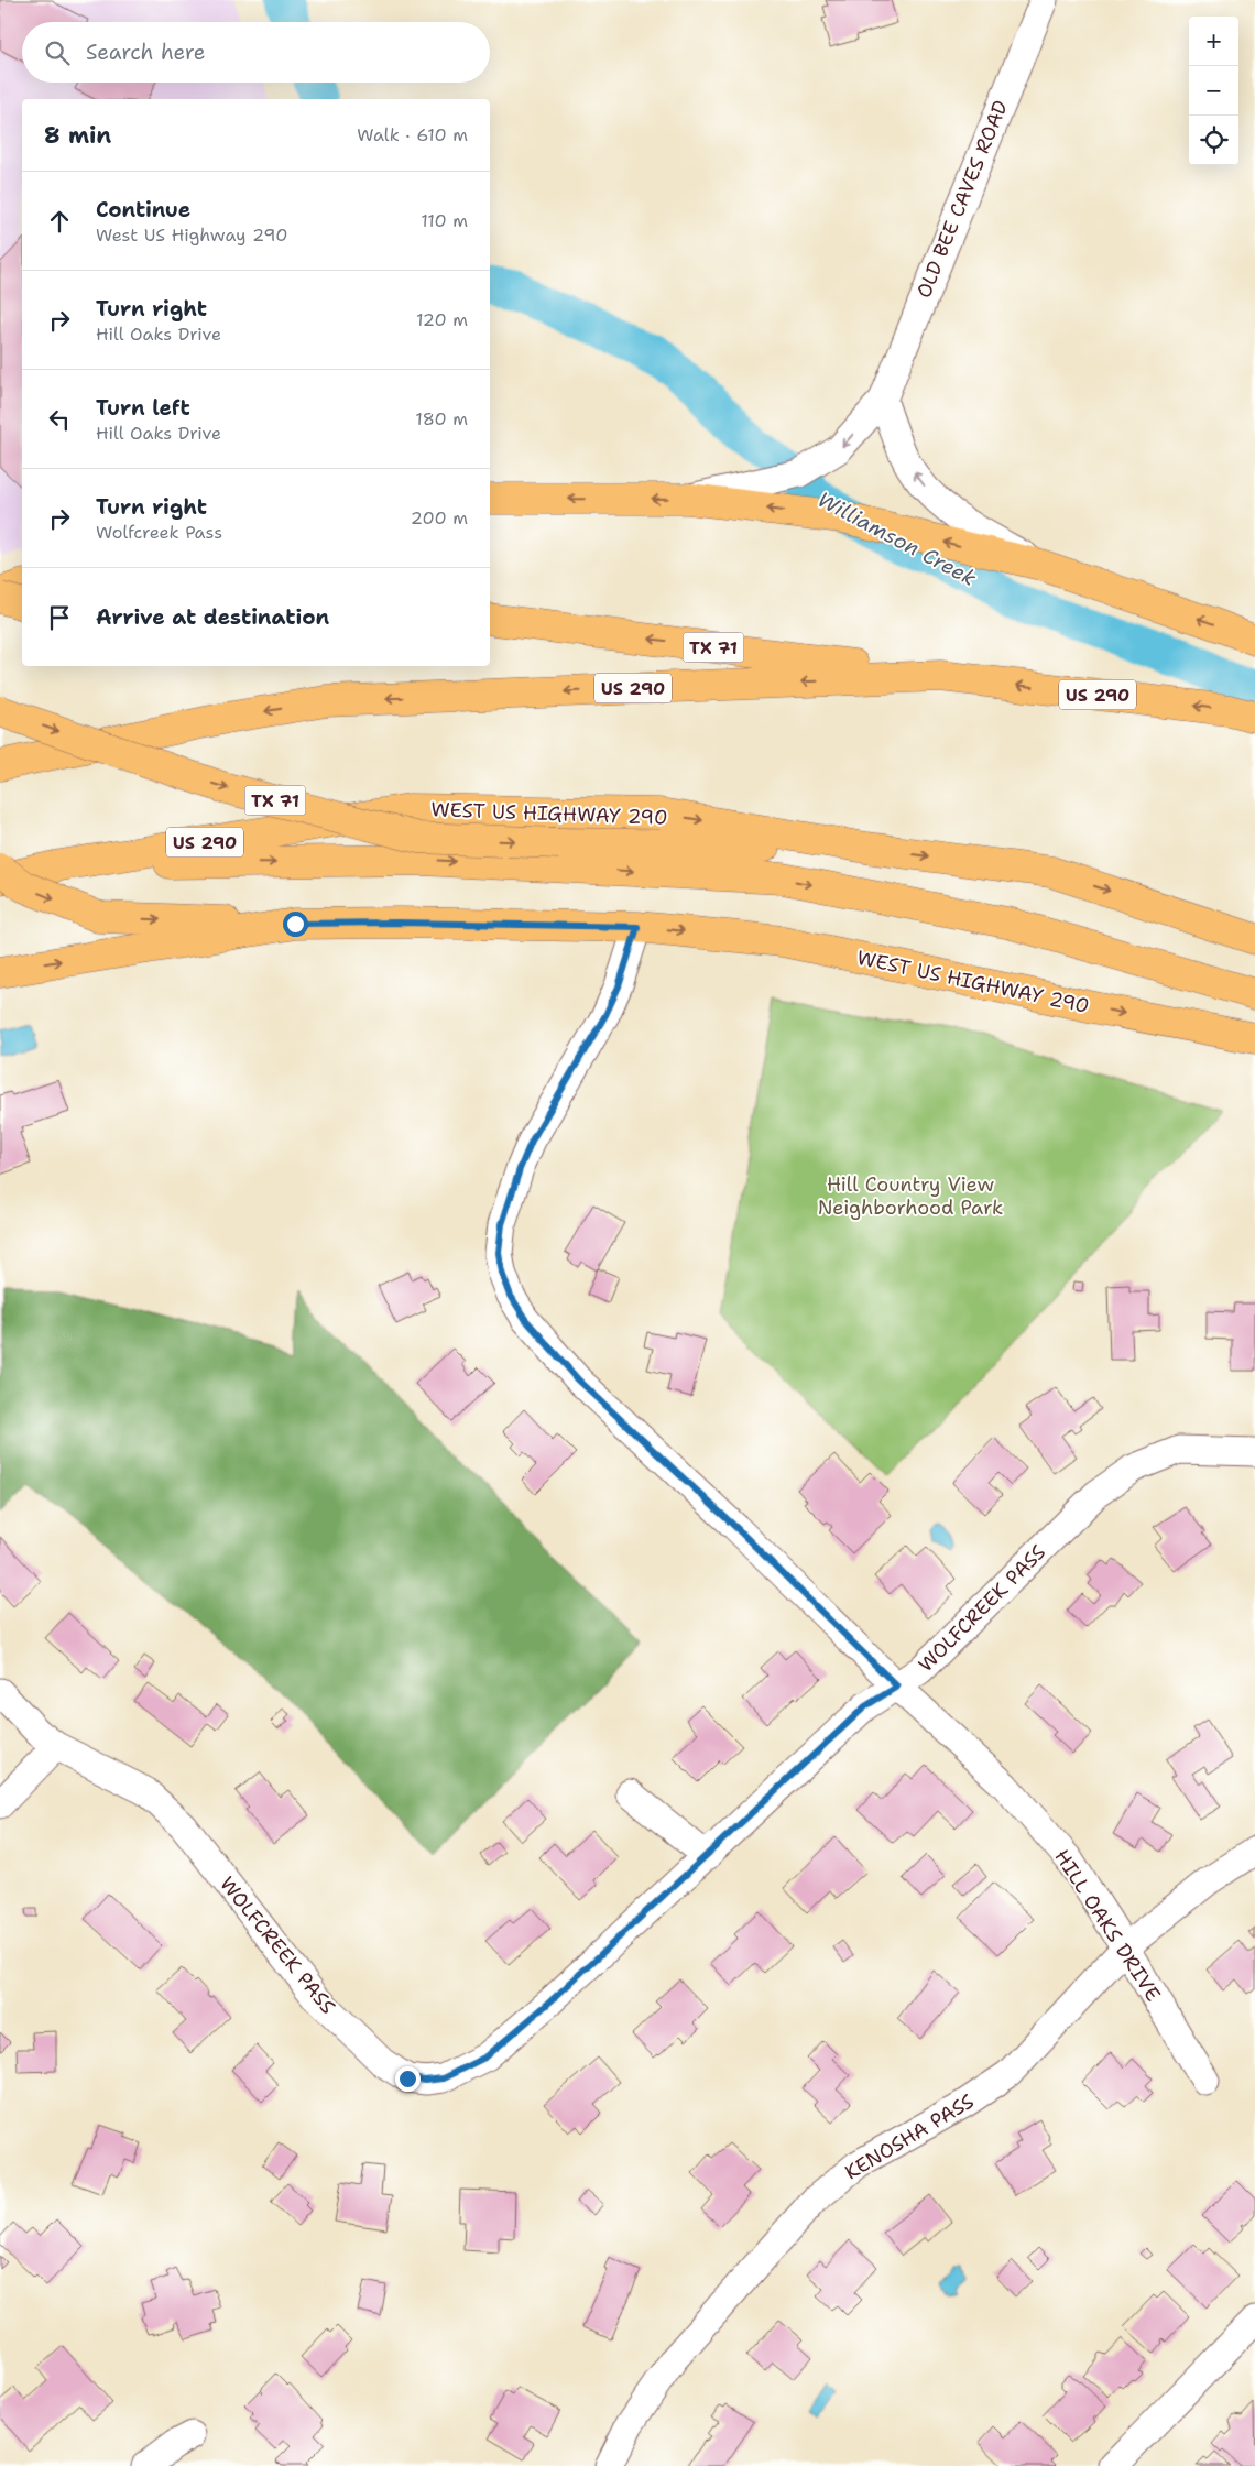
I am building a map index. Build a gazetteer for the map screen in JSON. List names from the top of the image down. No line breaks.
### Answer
{"streets":{"main road":["TX 71","US 290","WEST US HIGHWAY 290"],"street":["OLD BEE CAVES ROAD","WOLFCREEK PASS","HILL OAKS DRIVE","KENOSHA PASS"]},"crossings":[["TX 71","US 290"],["TX 71","WEST US HIGHWAY 290"],["WEST US HIGHWAY 290","HILL OAKS DRIVE"],["WOLFCREEK PASS","HILL OAKS DRIVE"],["HILL OAKS DRIVE","KENOSHA PASS"]],"water":["Williamson Creek"],"parks":["Hill Country View Neighborhood Park"],"page":{"map_buttons":["+","−"],"search":"Search here","heading":["8 min","Walk · 610 m"],"list":[["Continue","West US Highway 290","110 m"],["Turn right","Hill Oaks Drive","120 m"],["Turn left","Hill Oaks Drive","180 m"],["Turn right","Wolfcreek Pass","200 m"],"Arrive at destination"]}}
